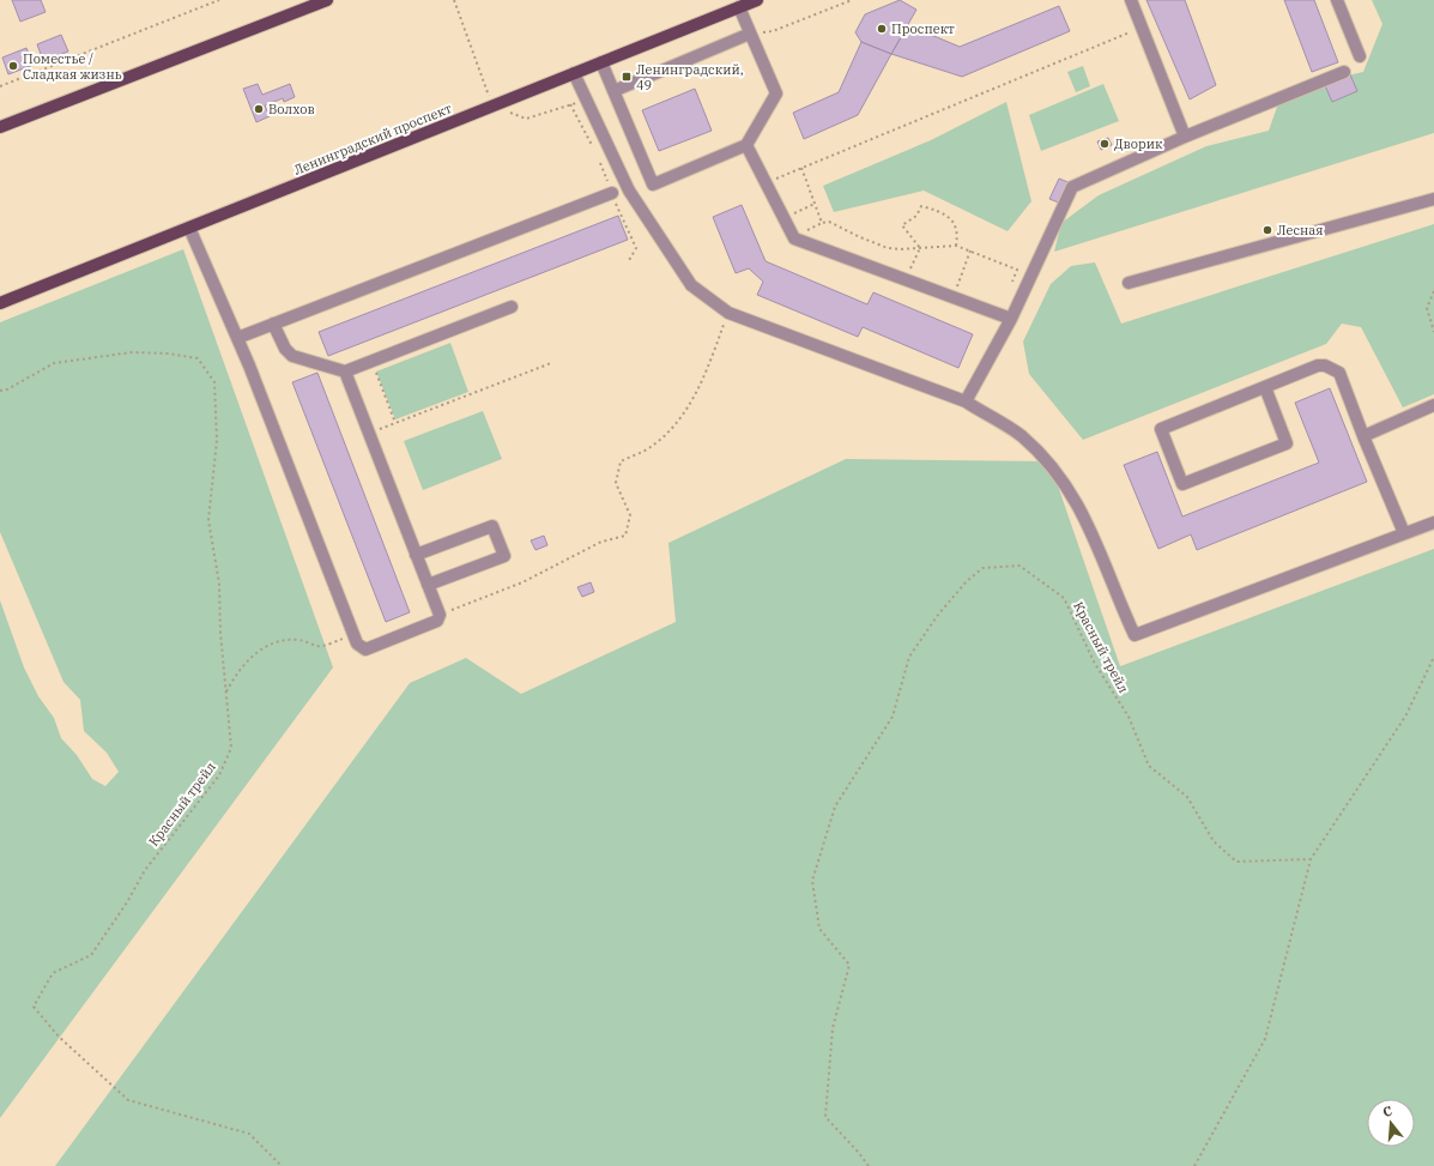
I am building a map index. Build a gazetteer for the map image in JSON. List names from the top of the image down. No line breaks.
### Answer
{"streets":{"main road":["Ленинградский проспект"],"path":["Красный трейл"]},"places":{"other":["Проспект","Поместье / Сладкая жизнь","Волхов","Дворик","Лесная"],"transit":["Ленинградский, 49"]},"north":"top"}
